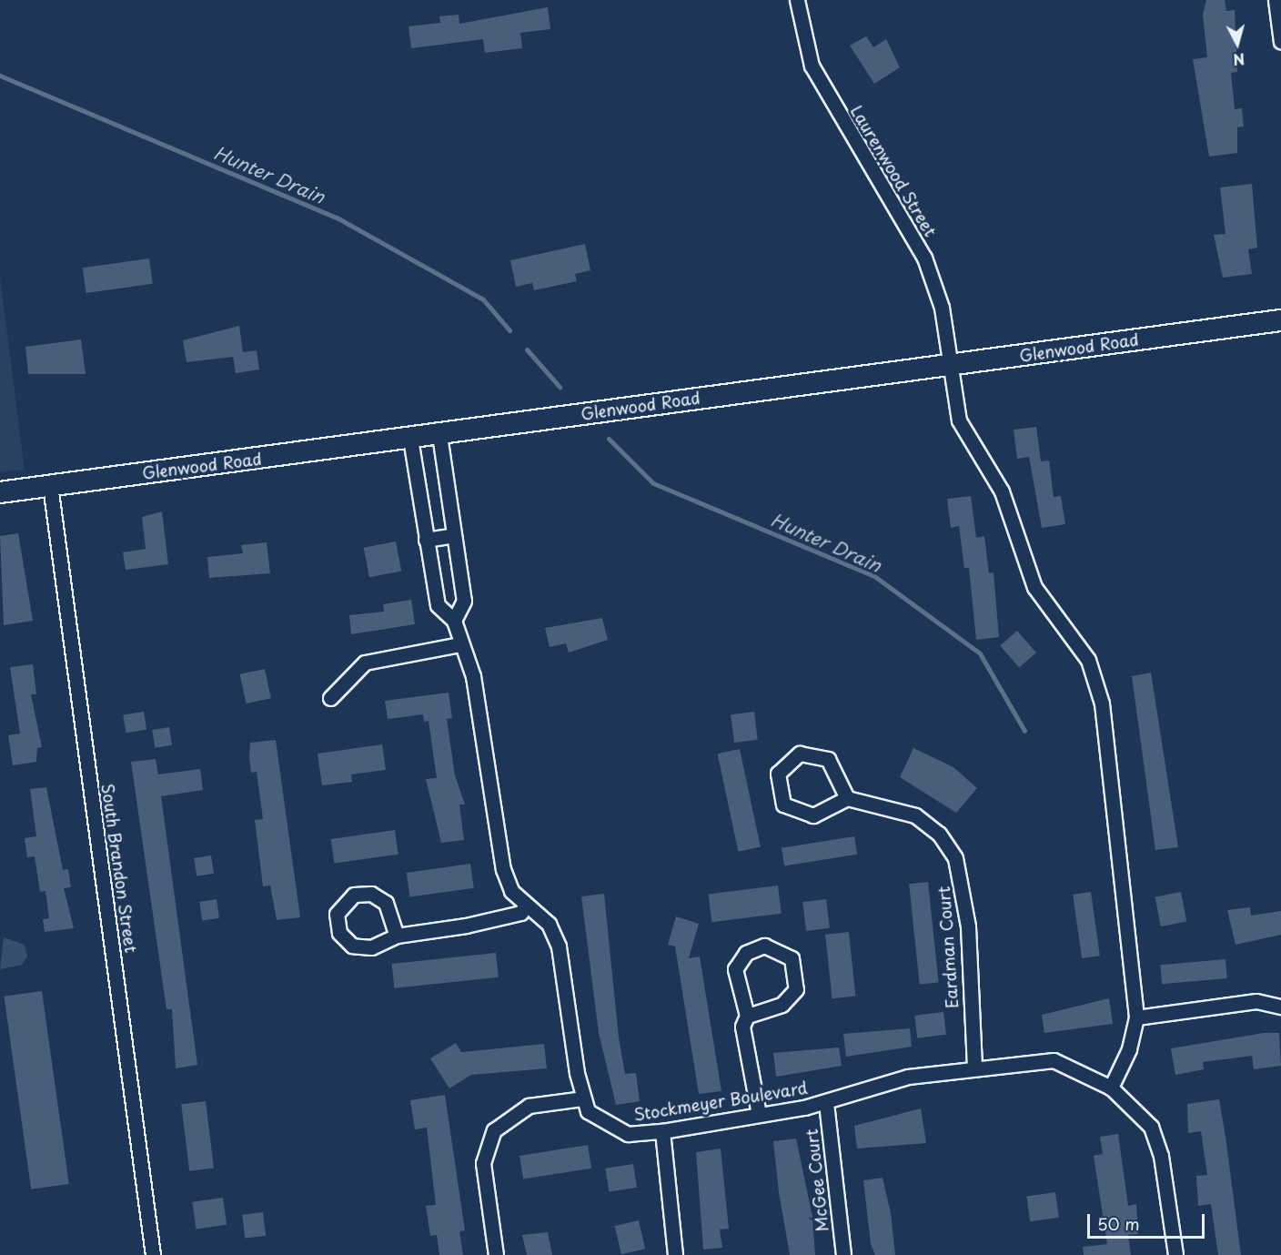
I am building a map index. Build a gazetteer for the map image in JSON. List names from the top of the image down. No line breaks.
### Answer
{"streets":{"street":["Laurenwood Street","Glenwood Road","South Brandon Street","Eardman Court","Stockmeyer Boulevard","McGee Court"]},"crossings":[["Laurenwood Street","Glenwood Road"],["Glenwood Road","South Brandon Street"],["Eardman Court","Stockmeyer Boulevard"],["Stockmeyer Boulevard","McGee Court"]],"water":["Hunter Drain"],"scale_bar":"50 m","north":"bottom"}
